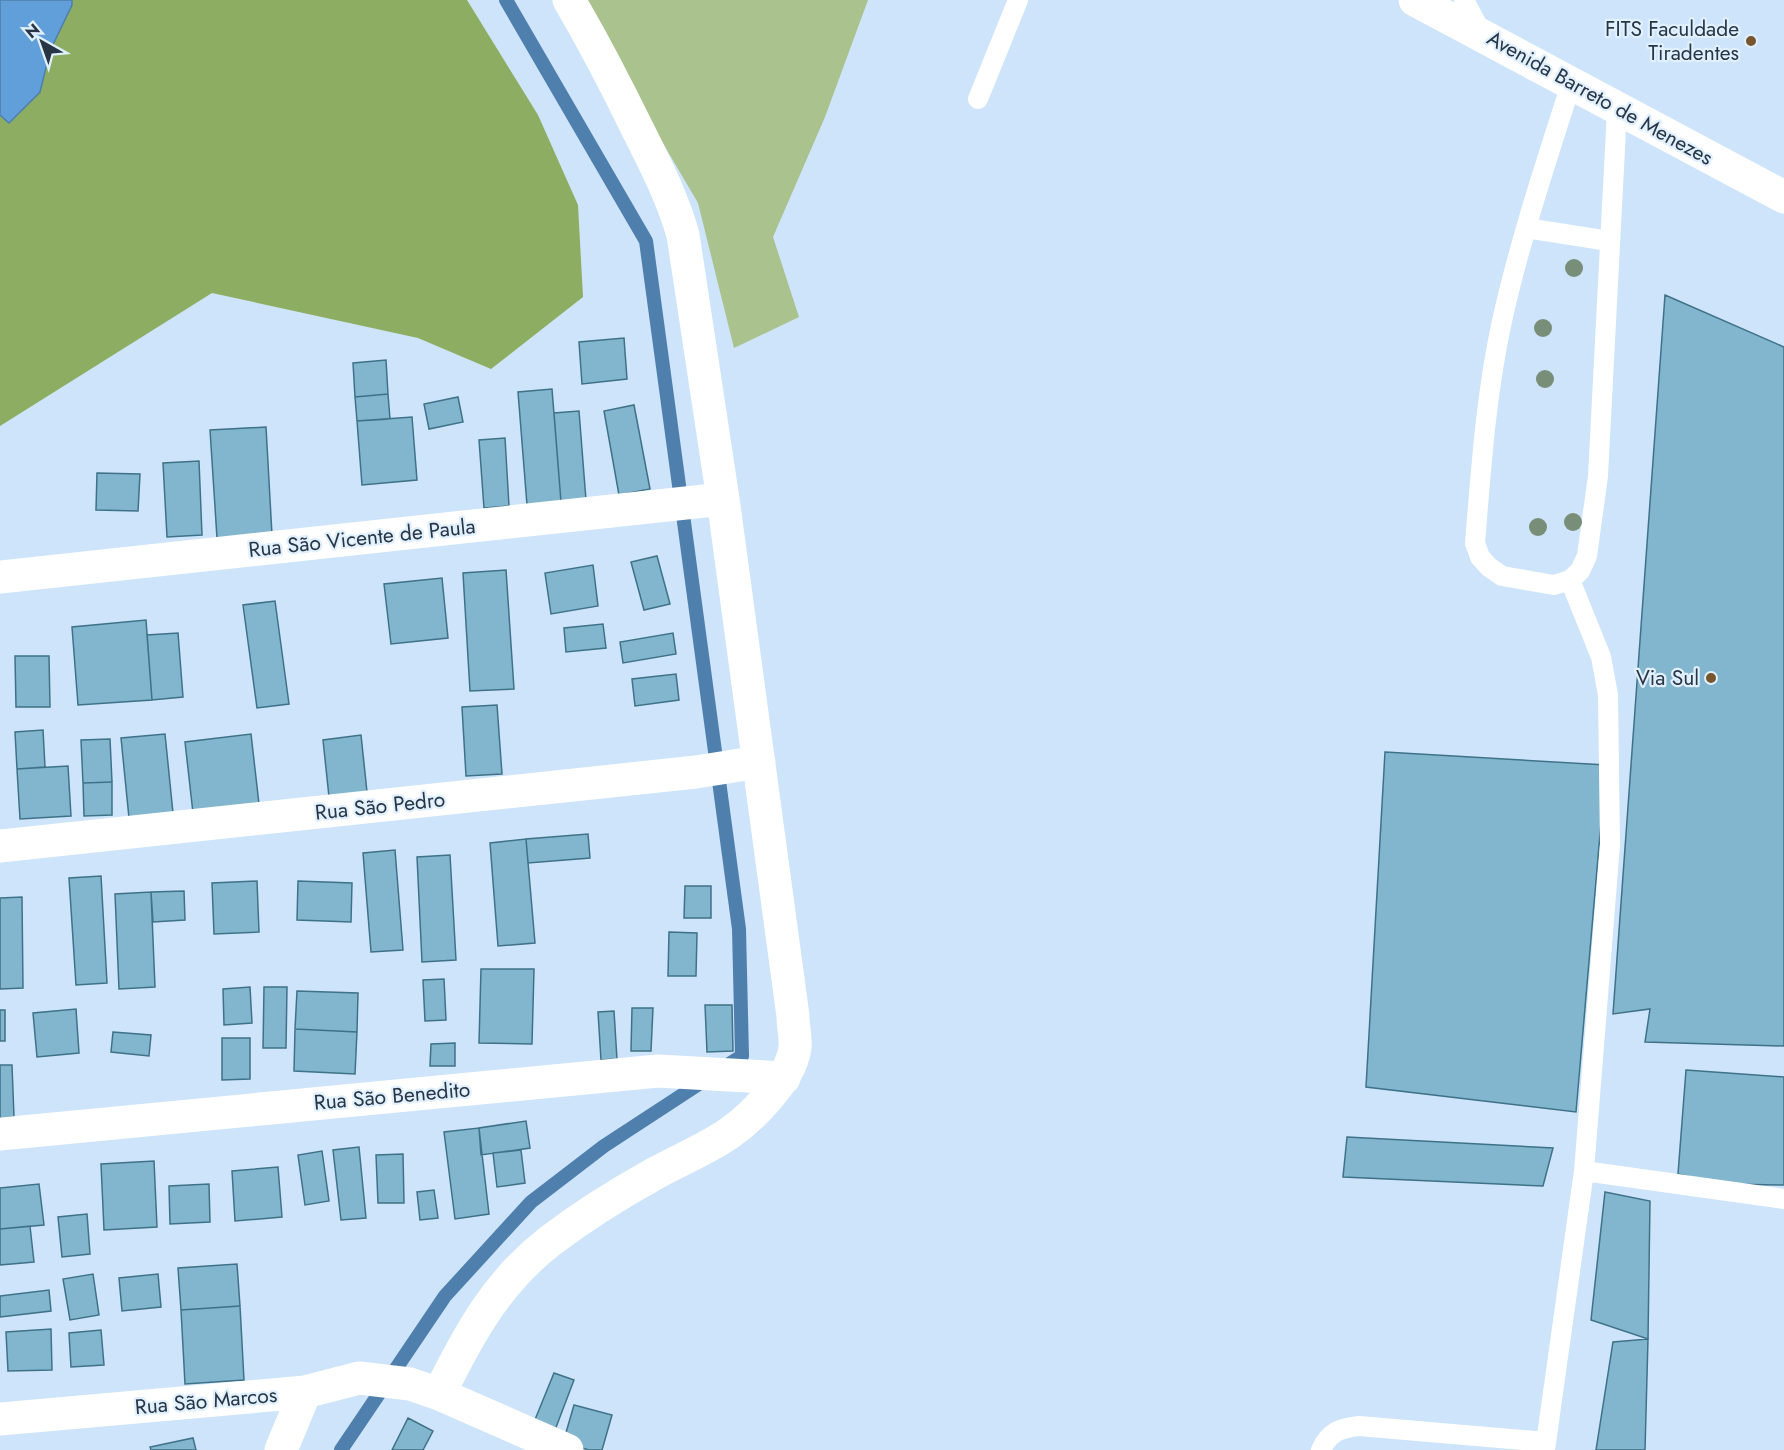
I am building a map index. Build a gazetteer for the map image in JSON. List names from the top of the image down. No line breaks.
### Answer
{"streets":{"street":["Avenida Barreto de Menezes","Rua São Vicente de Paula","Rua São Pedro","Rua São Benedito","Rua São Marcos"]},"places":["FITS Faculdade Tiradentes","Via Sul"],"north":"top left"}
